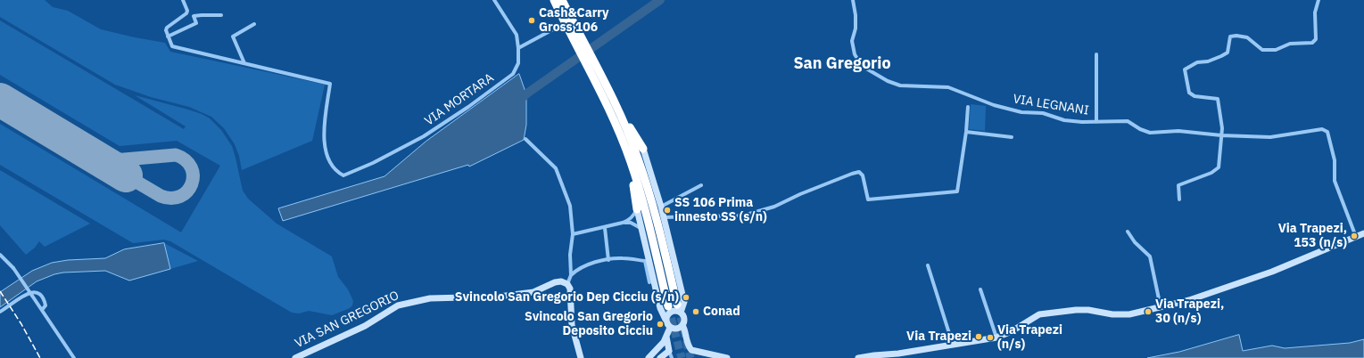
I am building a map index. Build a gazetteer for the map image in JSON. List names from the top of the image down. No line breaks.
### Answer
{"streets":{"street":["VIA MORTARA","VIA LEGNANI","VIA SAN GREGORIO"]},"districts":["San Gregorio"],"places":["Cash&Carry Gross 106","SS 106 Prima innesto SS (s/n)","Via Trapezi, 153 (n/s)","Svincolo San Gregorio Dep Cicciu (s/n)","Conad","Via Trapezi, 30 (n/s)","Svincolo San Gregorio Deposito Cicciu","Via Trapezi","Via Trapezi (n/s)"]}
